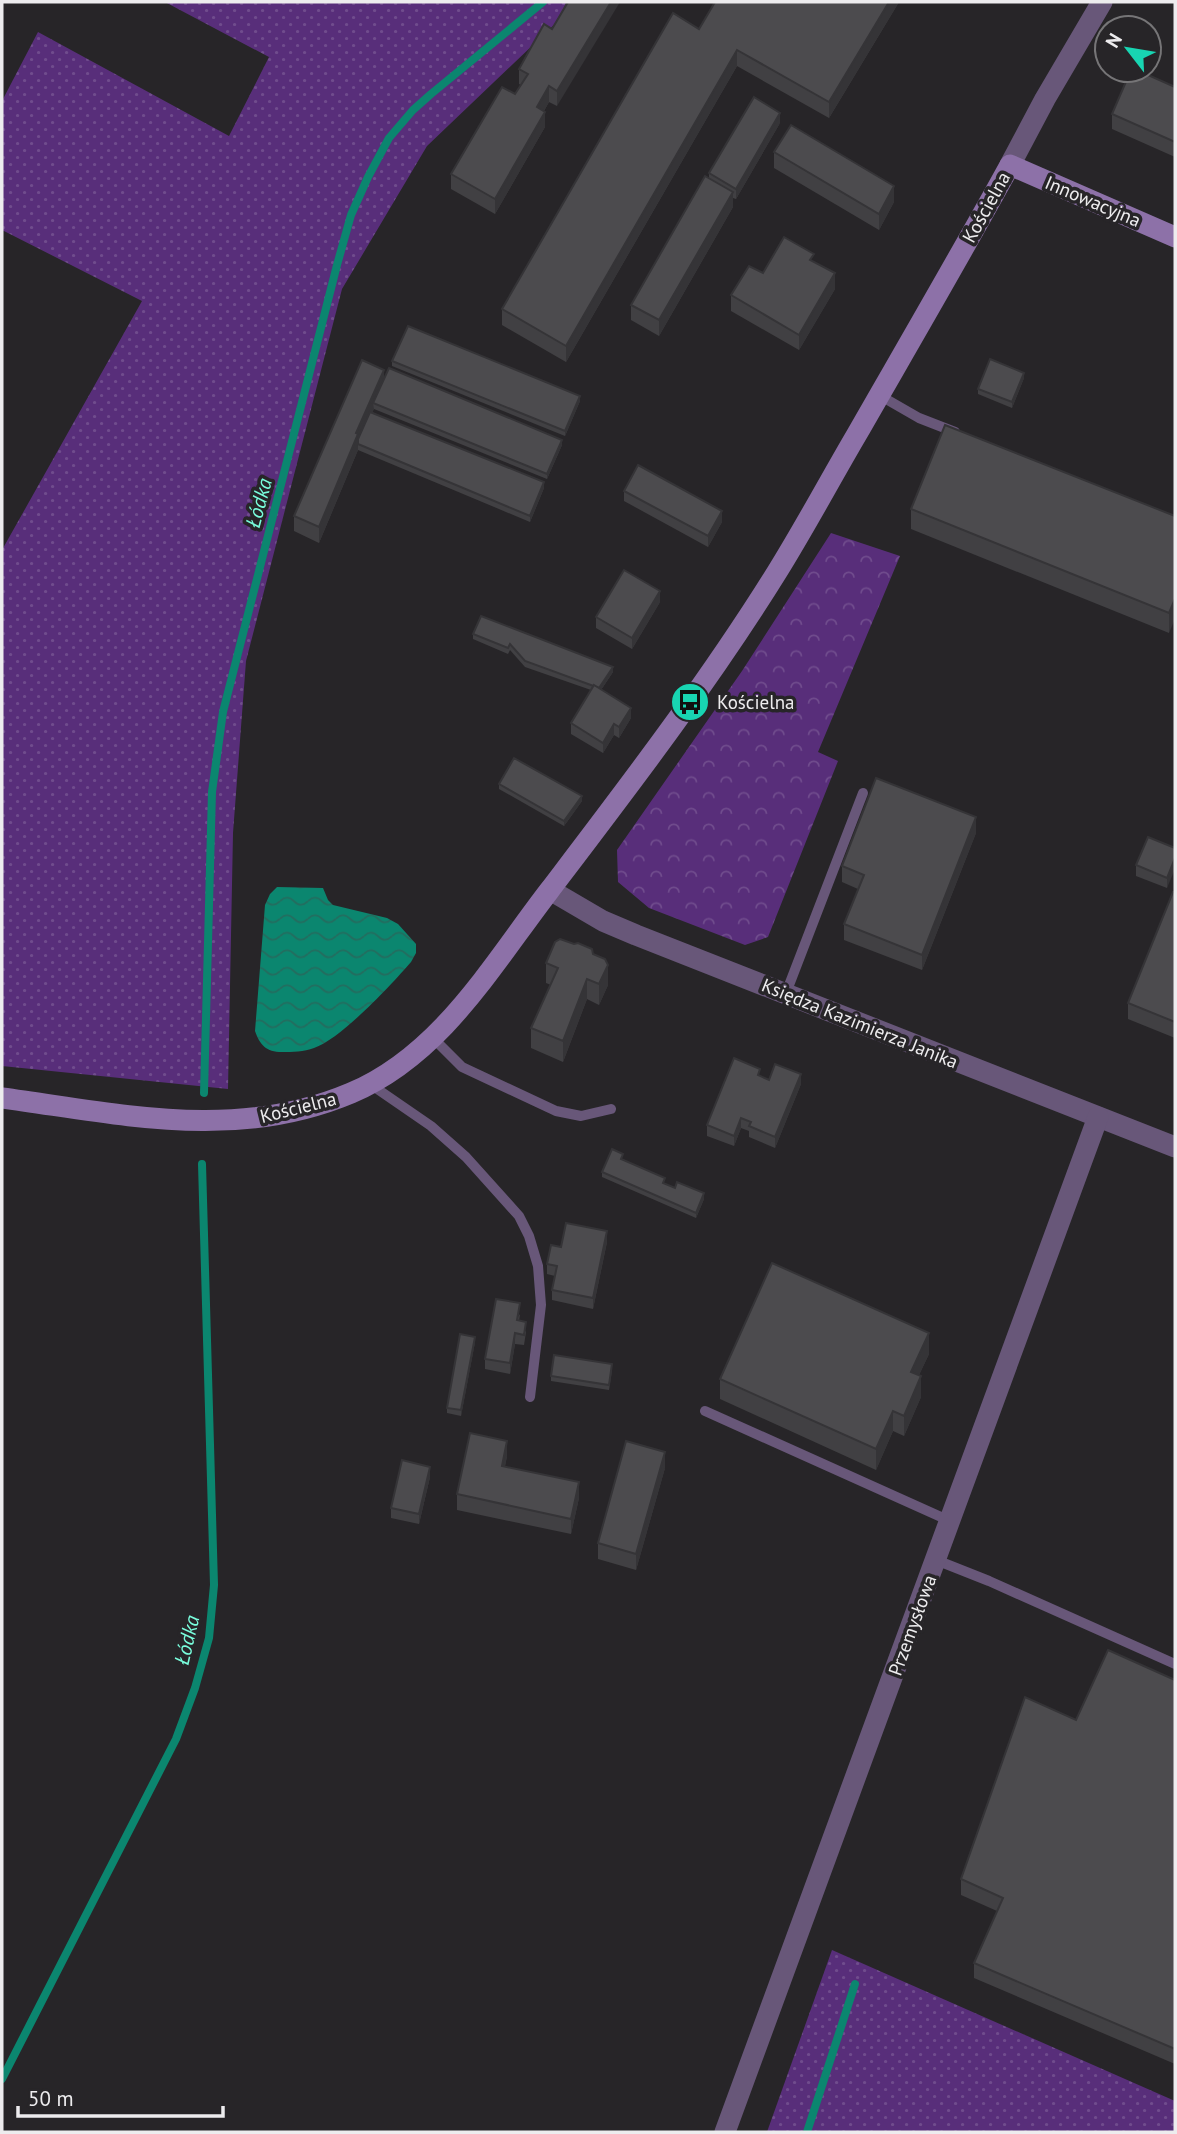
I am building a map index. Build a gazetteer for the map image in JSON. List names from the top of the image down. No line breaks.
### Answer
{"streets":{"street":["Innowacyjna","Kościelna","Księdza Kazimierza Janika","Przemysłowa"]},"crossings":[["Innowacyjna","Kościelna"],["Kościelna","Księdza Kazimierza Janika"],["Księdza Kazimierza Janika","Przemysłowa"]],"water":["Łódka"],"places":{"bus stop":["Kościelna"]},"scale_bar":"50 m","north":"top left"}
